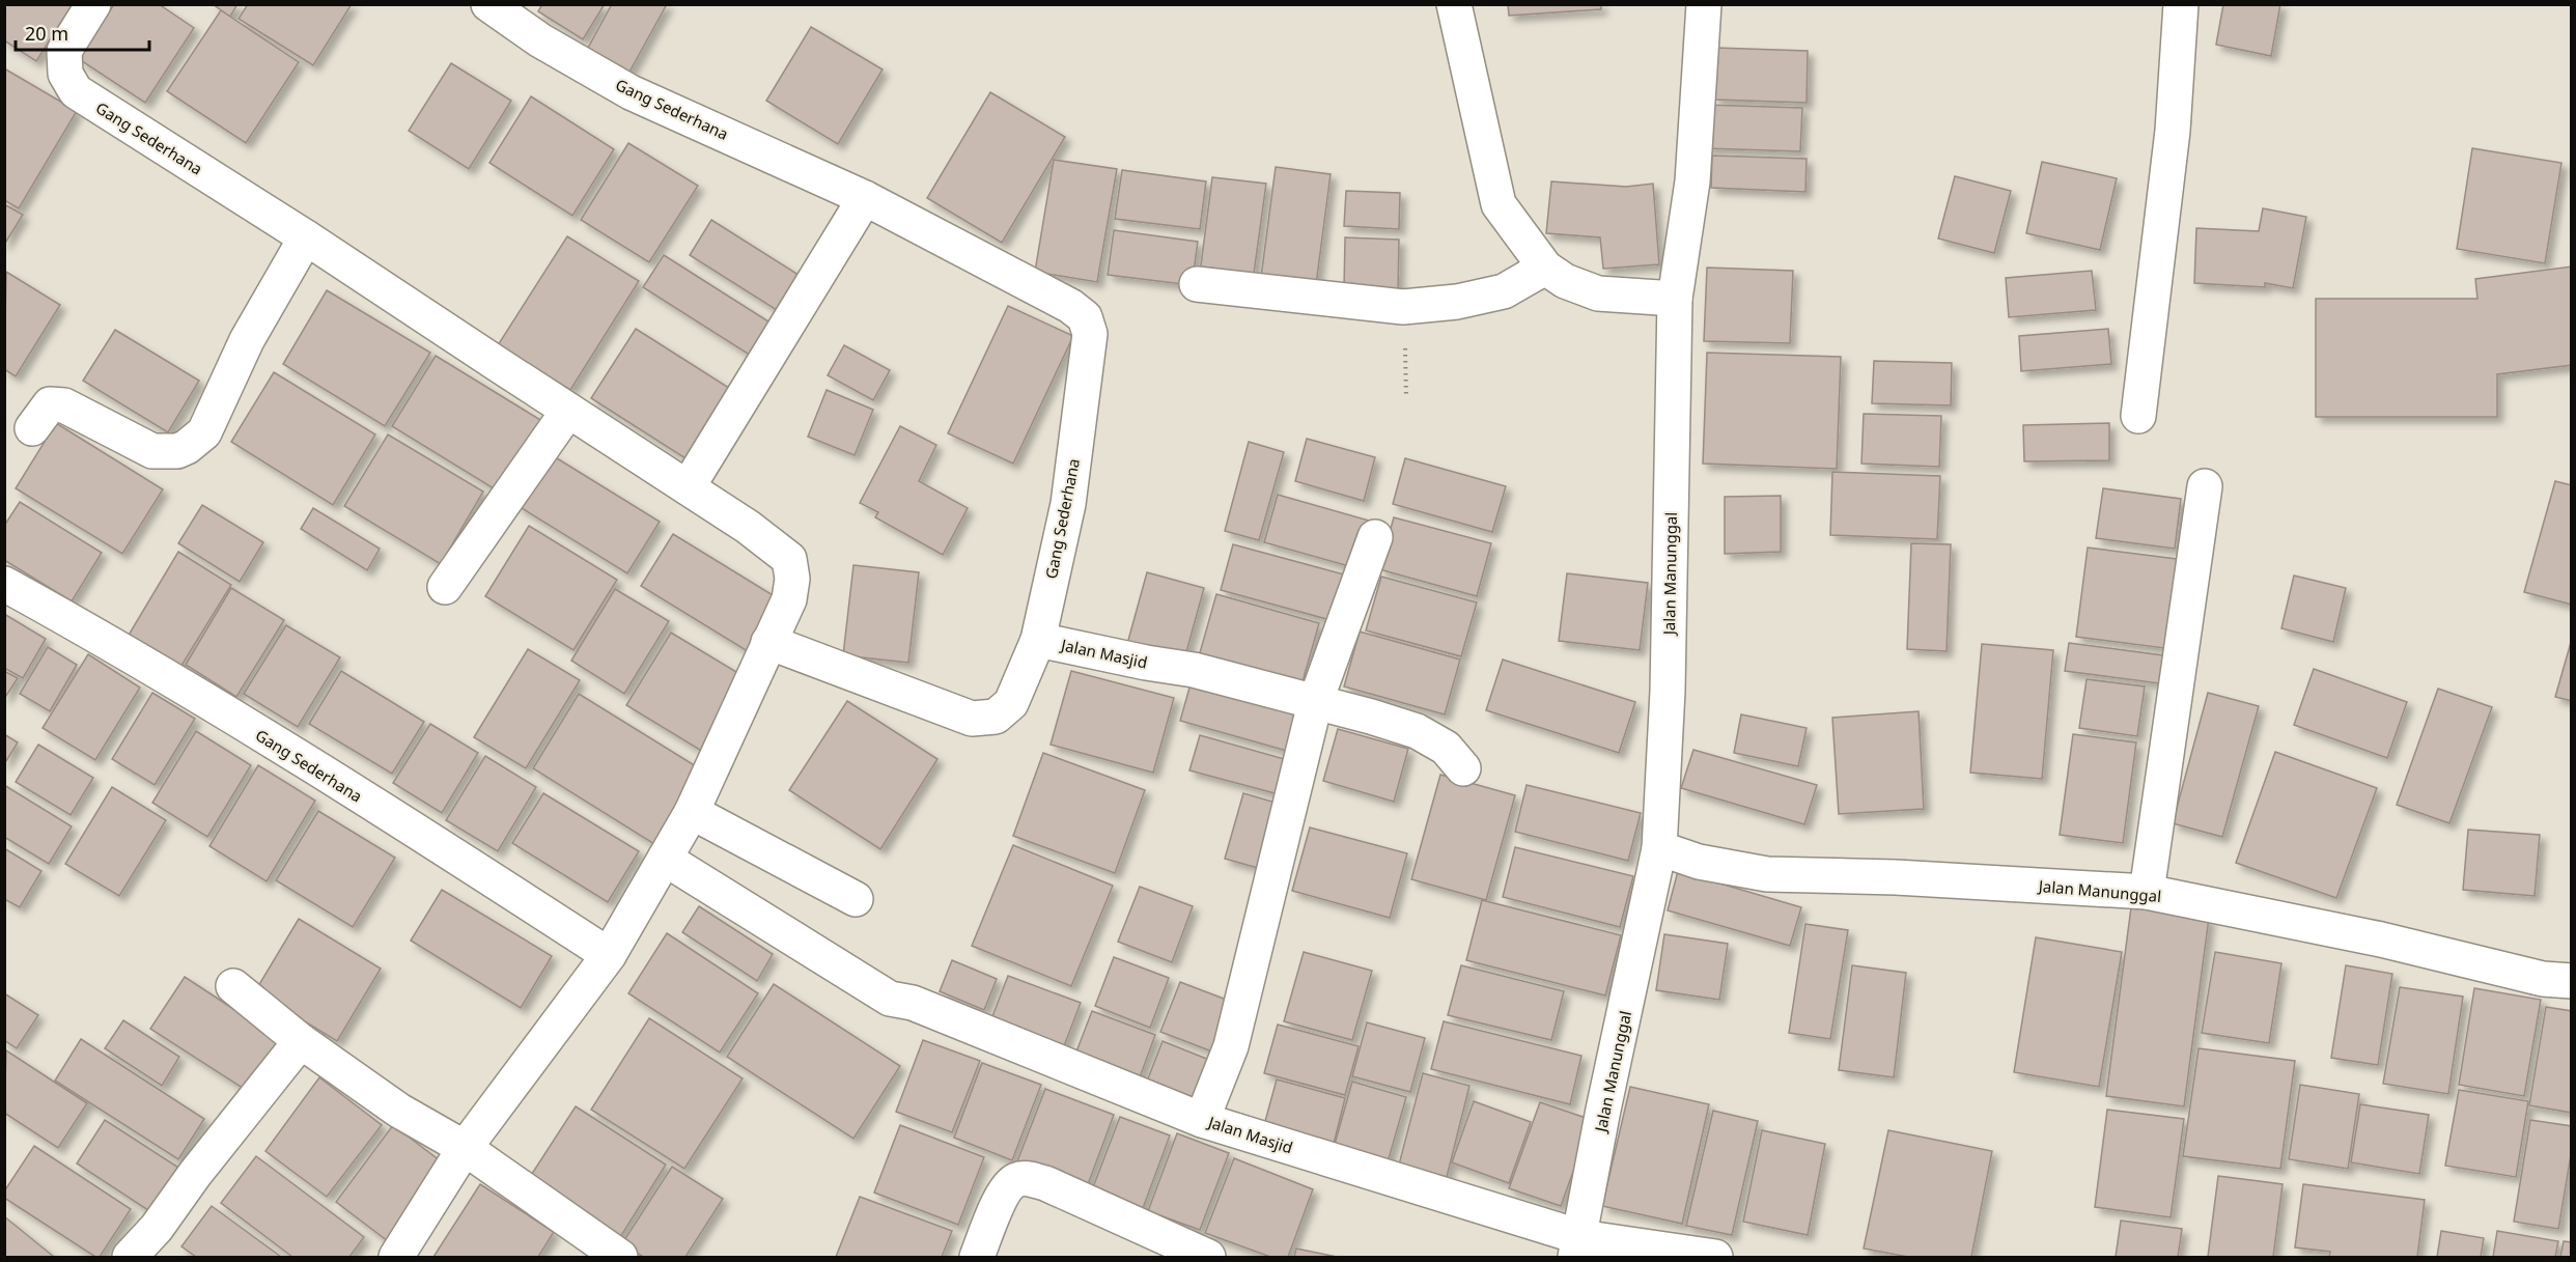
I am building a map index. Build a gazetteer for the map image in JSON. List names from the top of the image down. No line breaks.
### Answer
{"streets":{"street":["Gang Sederhana","Jalan Manunggal","Jalan Masjid"]},"crossings":[["Gang Sederhana","Jalan Masjid"],["Jalan Manunggal","Jalan Masjid"]],"scale_bar":"20 m"}
